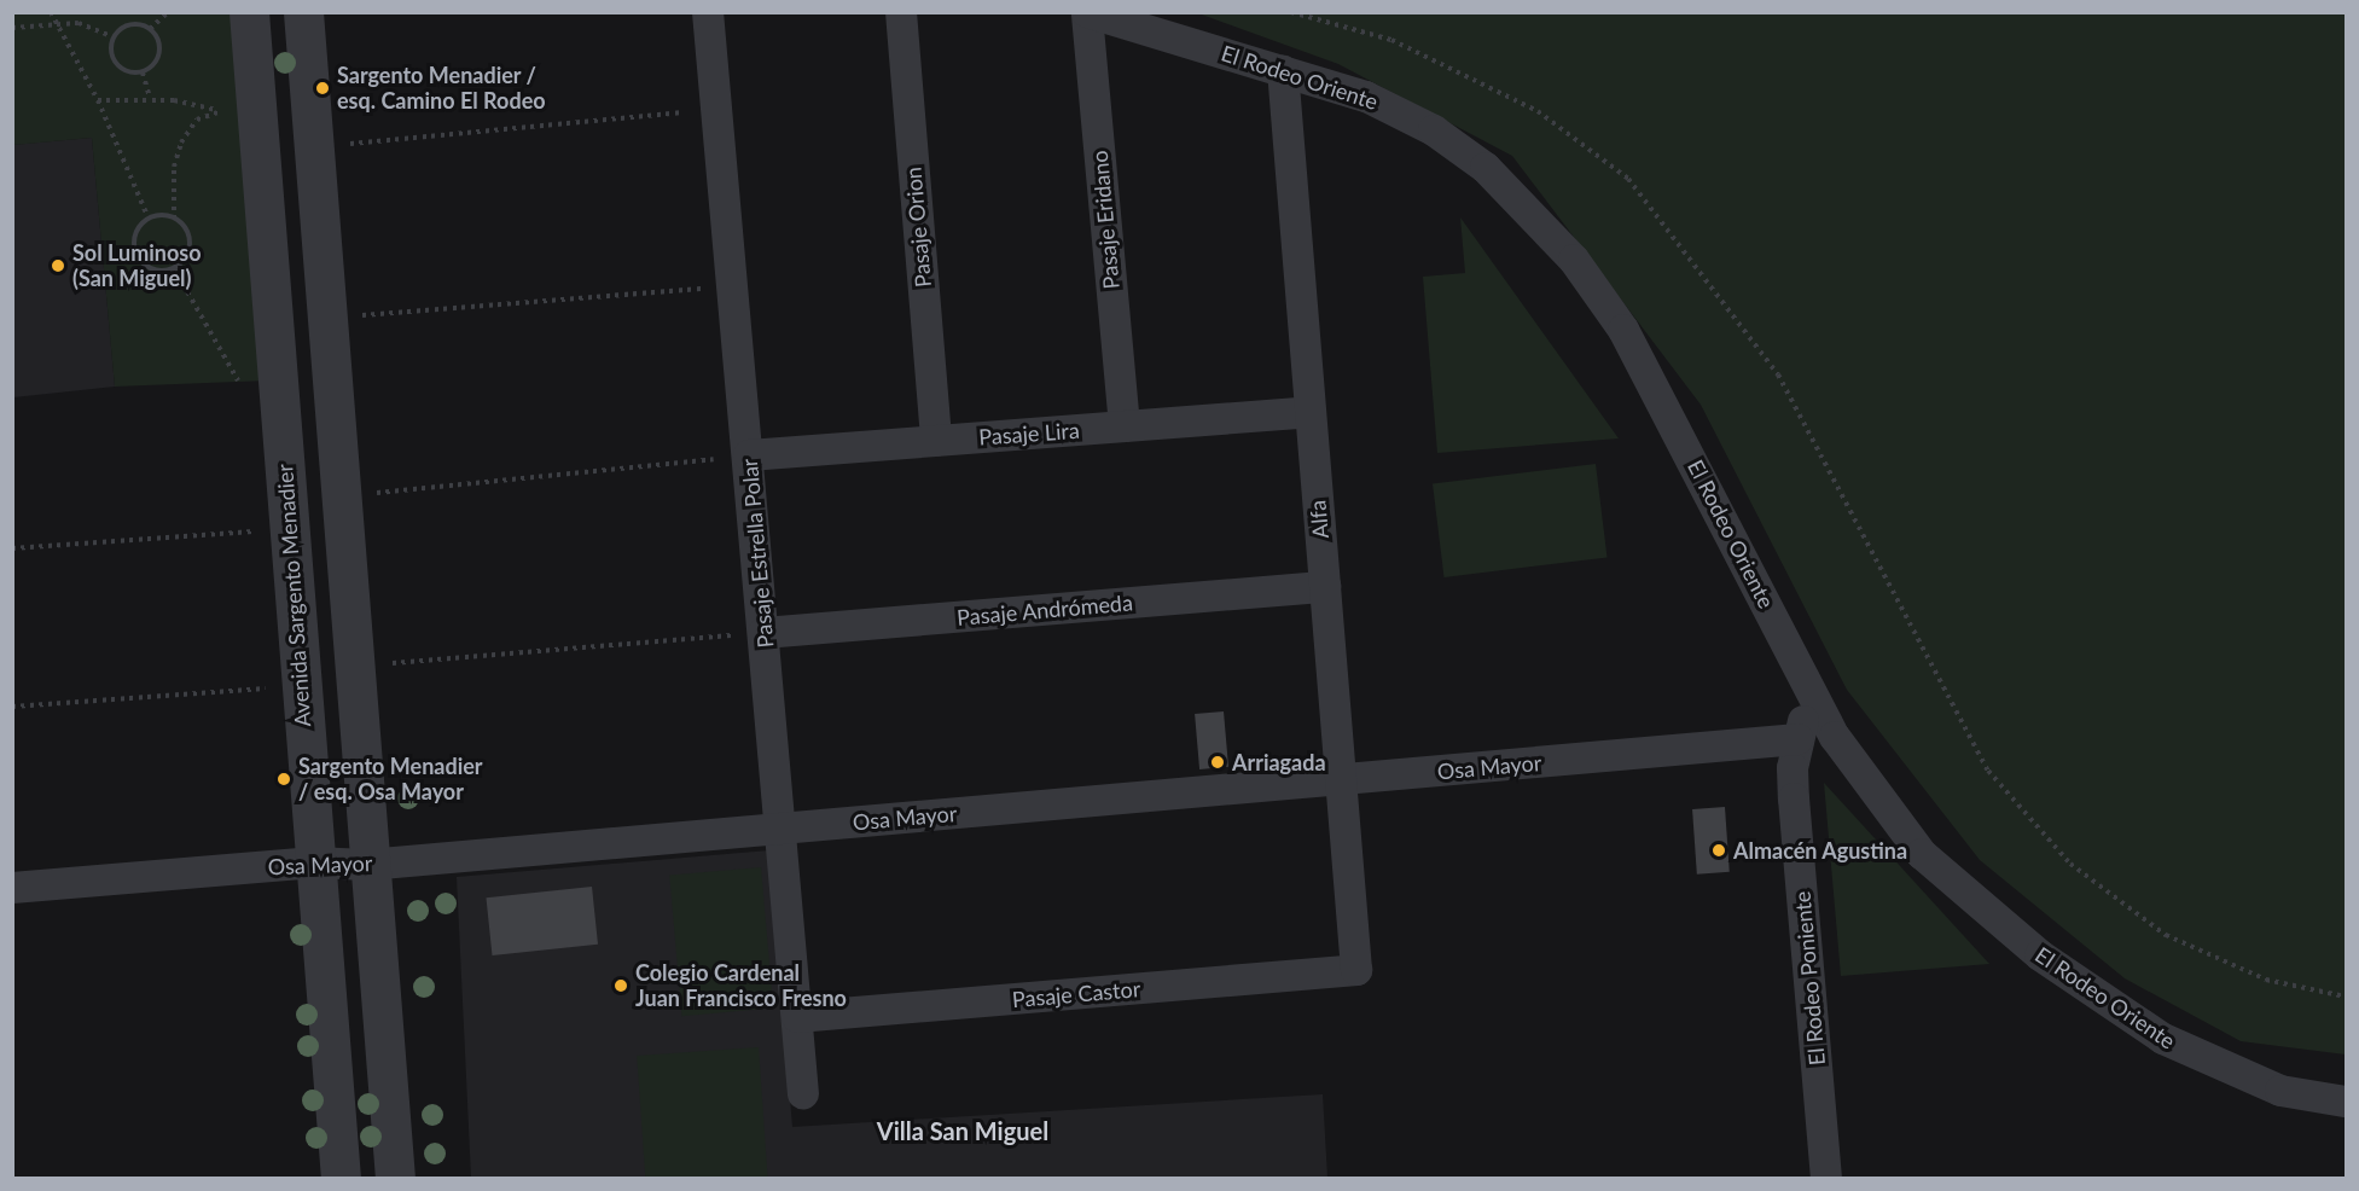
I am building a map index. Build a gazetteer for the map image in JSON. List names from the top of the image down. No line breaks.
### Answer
{"streets":{"street":["El Rodeo Oriente","Pasaje Eridano","Pasaje Orion","Pasaje Lira","Alfa","Pasaje Estrella Polar","Avenida Sargento Menadier","Pasaje Andrómeda","Osa Mayor","El Rodeo Poniente","Pasaje Castor"]},"crossings":[["El Rodeo Oriente","Pasaje Eridano"],["El Rodeo Oriente","Alfa"],["El Rodeo Oriente","El Rodeo Poniente"],["Pasaje Eridano","Pasaje Lira"],["Pasaje Orion","Pasaje Lira"],["Pasaje Lira","Alfa"],["Pasaje Lira","Pasaje Estrella Polar"],["Alfa","Pasaje Andrómeda"],["Alfa","Osa Mayor"],["Alfa","Pasaje Castor"],["Pasaje Estrella Polar","Pasaje Andrómeda"],["Pasaje Estrella Polar","Osa Mayor"],["Pasaje Estrella Polar","Pasaje Castor"],["Avenida Sargento Menadier","Osa Mayor"],["Osa Mayor","El Rodeo Poniente"]],"districts":["Villa San Miguel"],"places":["Sargento Menadier / esq. Camino El Rodeo","Sol Luminoso (San Miguel)","Arriagada","Sargento Menadier / esq. Osa Mayor","Almacén Agustina","Colegio Cardenal Juan Francisco Fresno"]}
